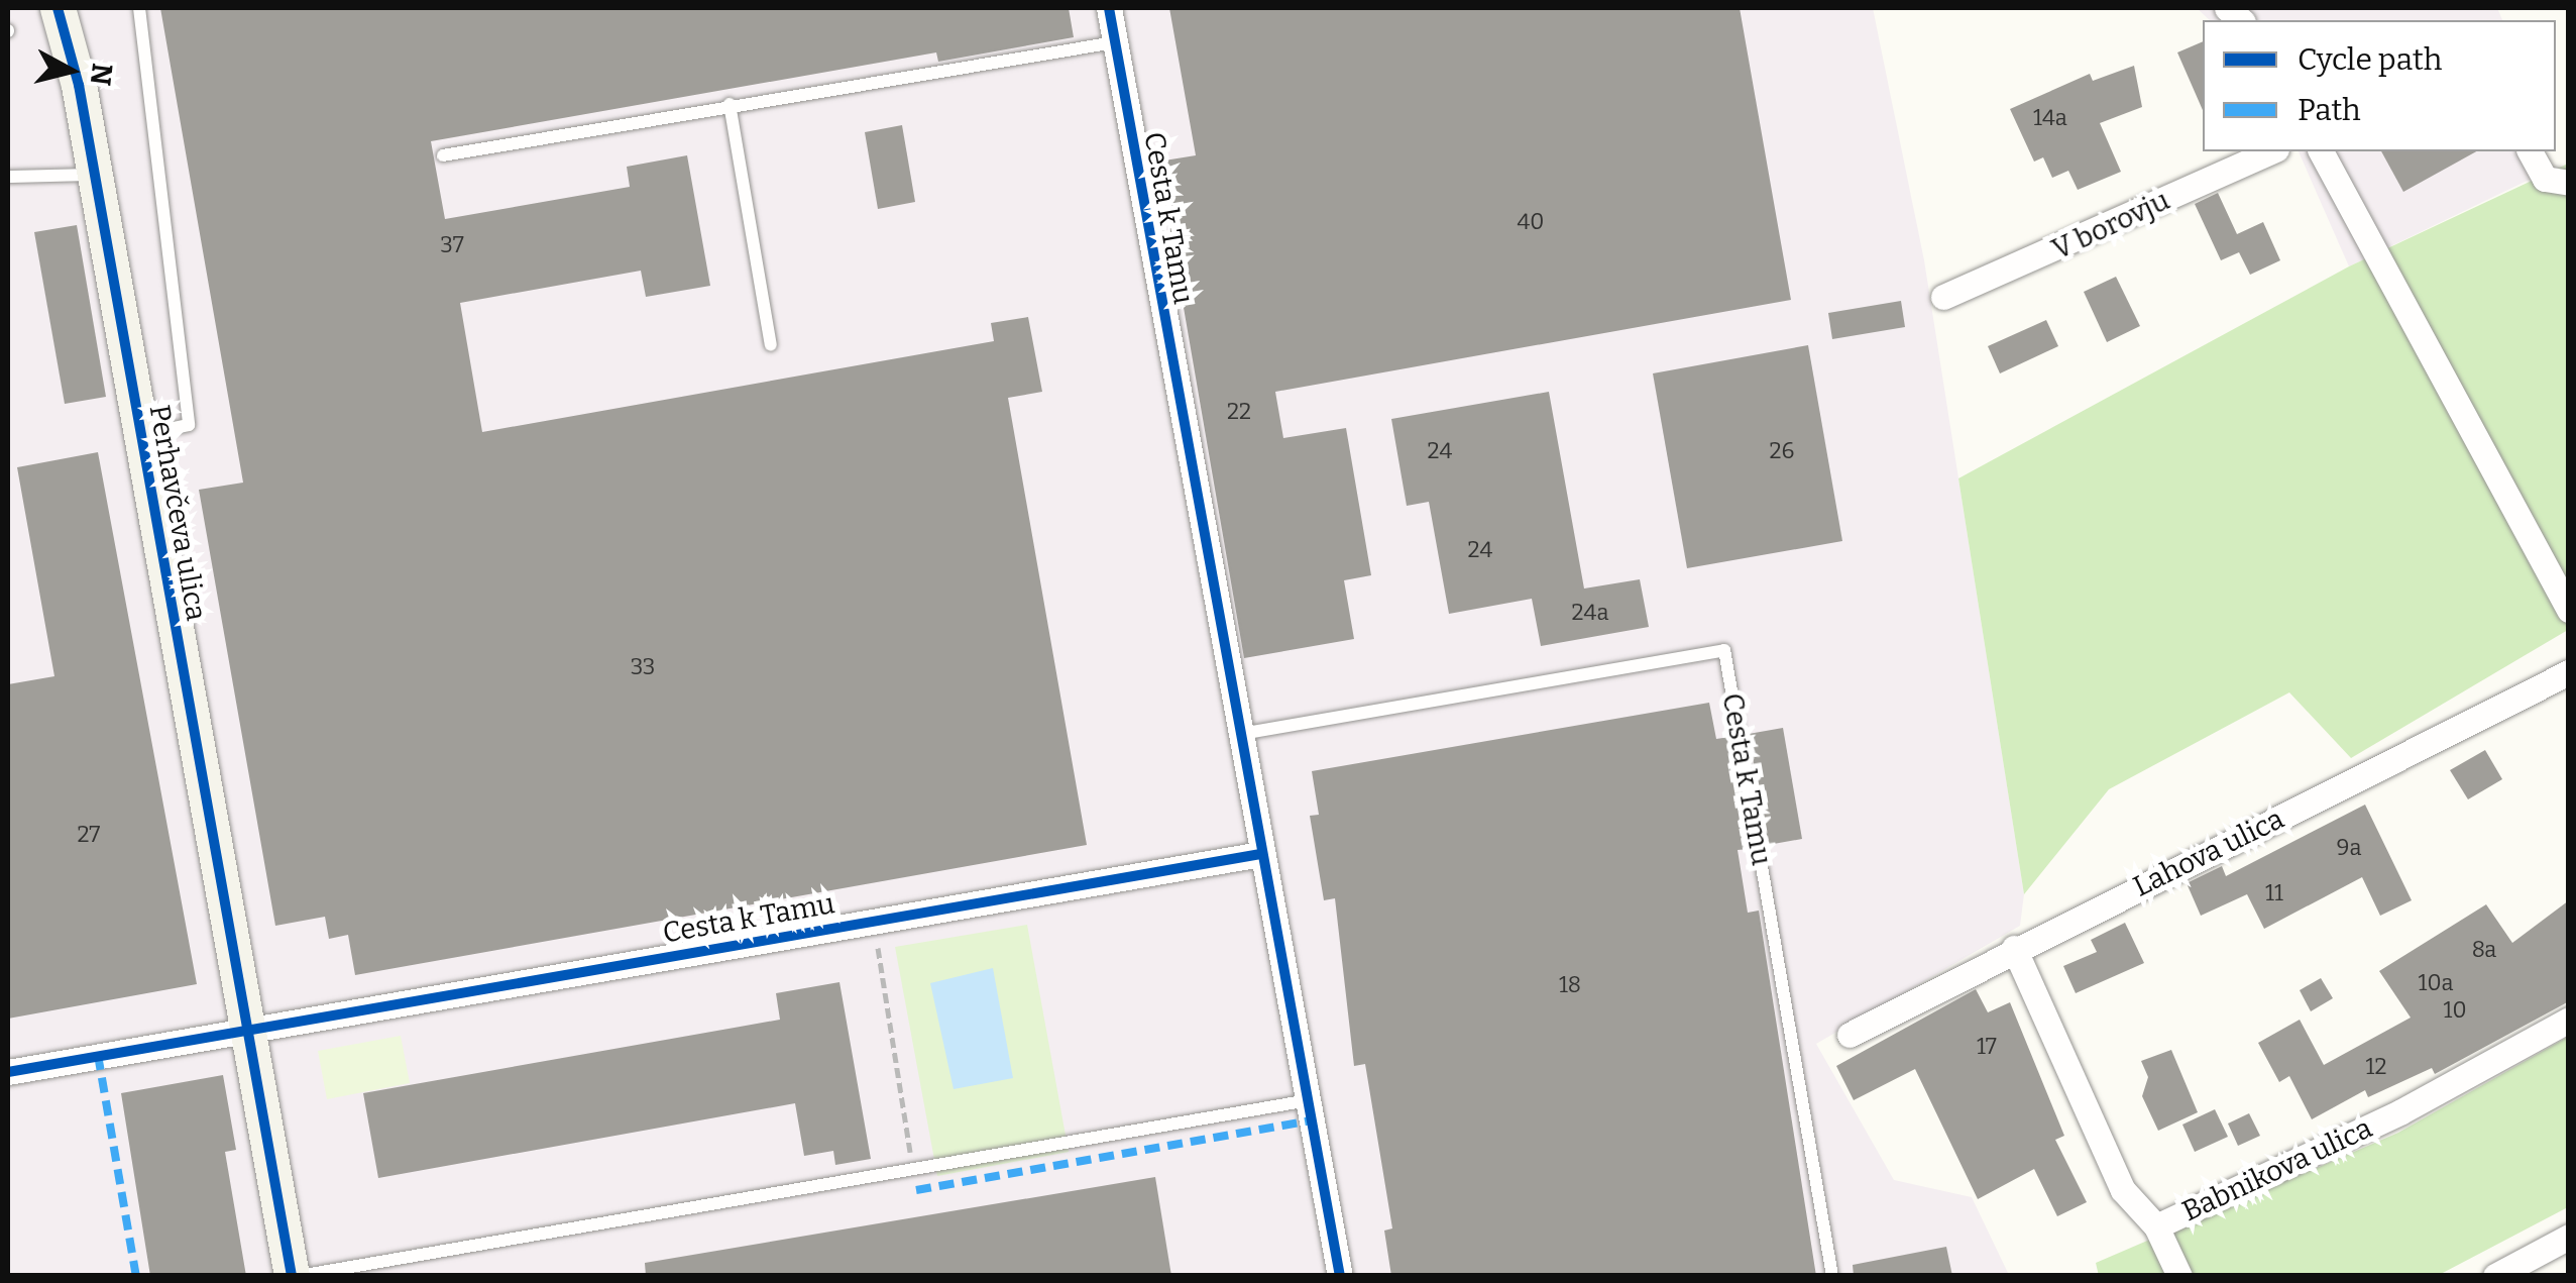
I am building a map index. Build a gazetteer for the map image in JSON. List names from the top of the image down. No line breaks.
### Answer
{"streets":{"street":["Cesta k Tamu","V borovju","Perhavčeva ulica","Lahova ulica","Babnikova ulica"]},"crossings":[["Cesta k Tamu","Perhavčeva ulica"],["Lahova ulica","Babnikova ulica"]],"house_numbers":["14a","40","37","22","24","26","24","24a","33","27","9a","11","8a","10a","18","10","17","12"],"legend":["Cycle path","Path"],"north":"right"}
